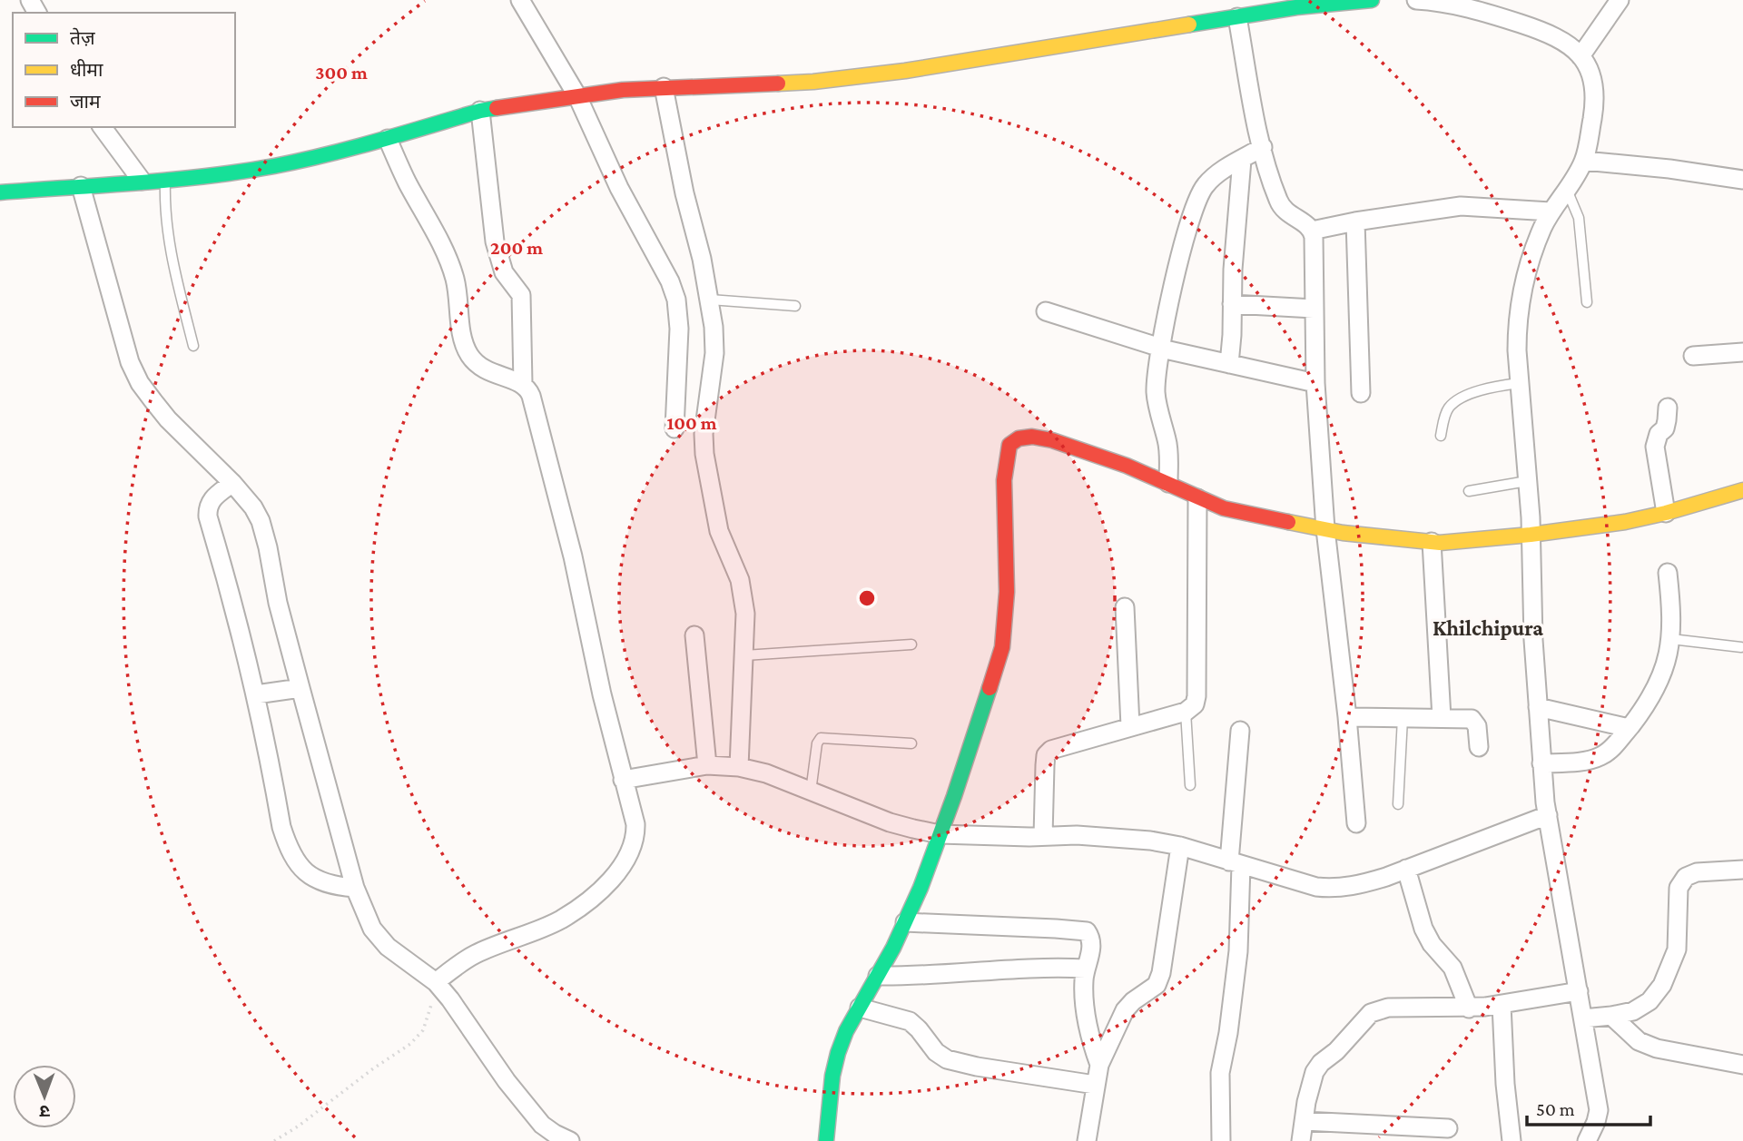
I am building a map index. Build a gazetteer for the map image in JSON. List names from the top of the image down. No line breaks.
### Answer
{"districts":["Khilchipura"],"legend":["तेज़","धीमा","जाम"],"scale_bar":"50 m","north":"bottom","rings":["300 m","200 m","100 m"]}
